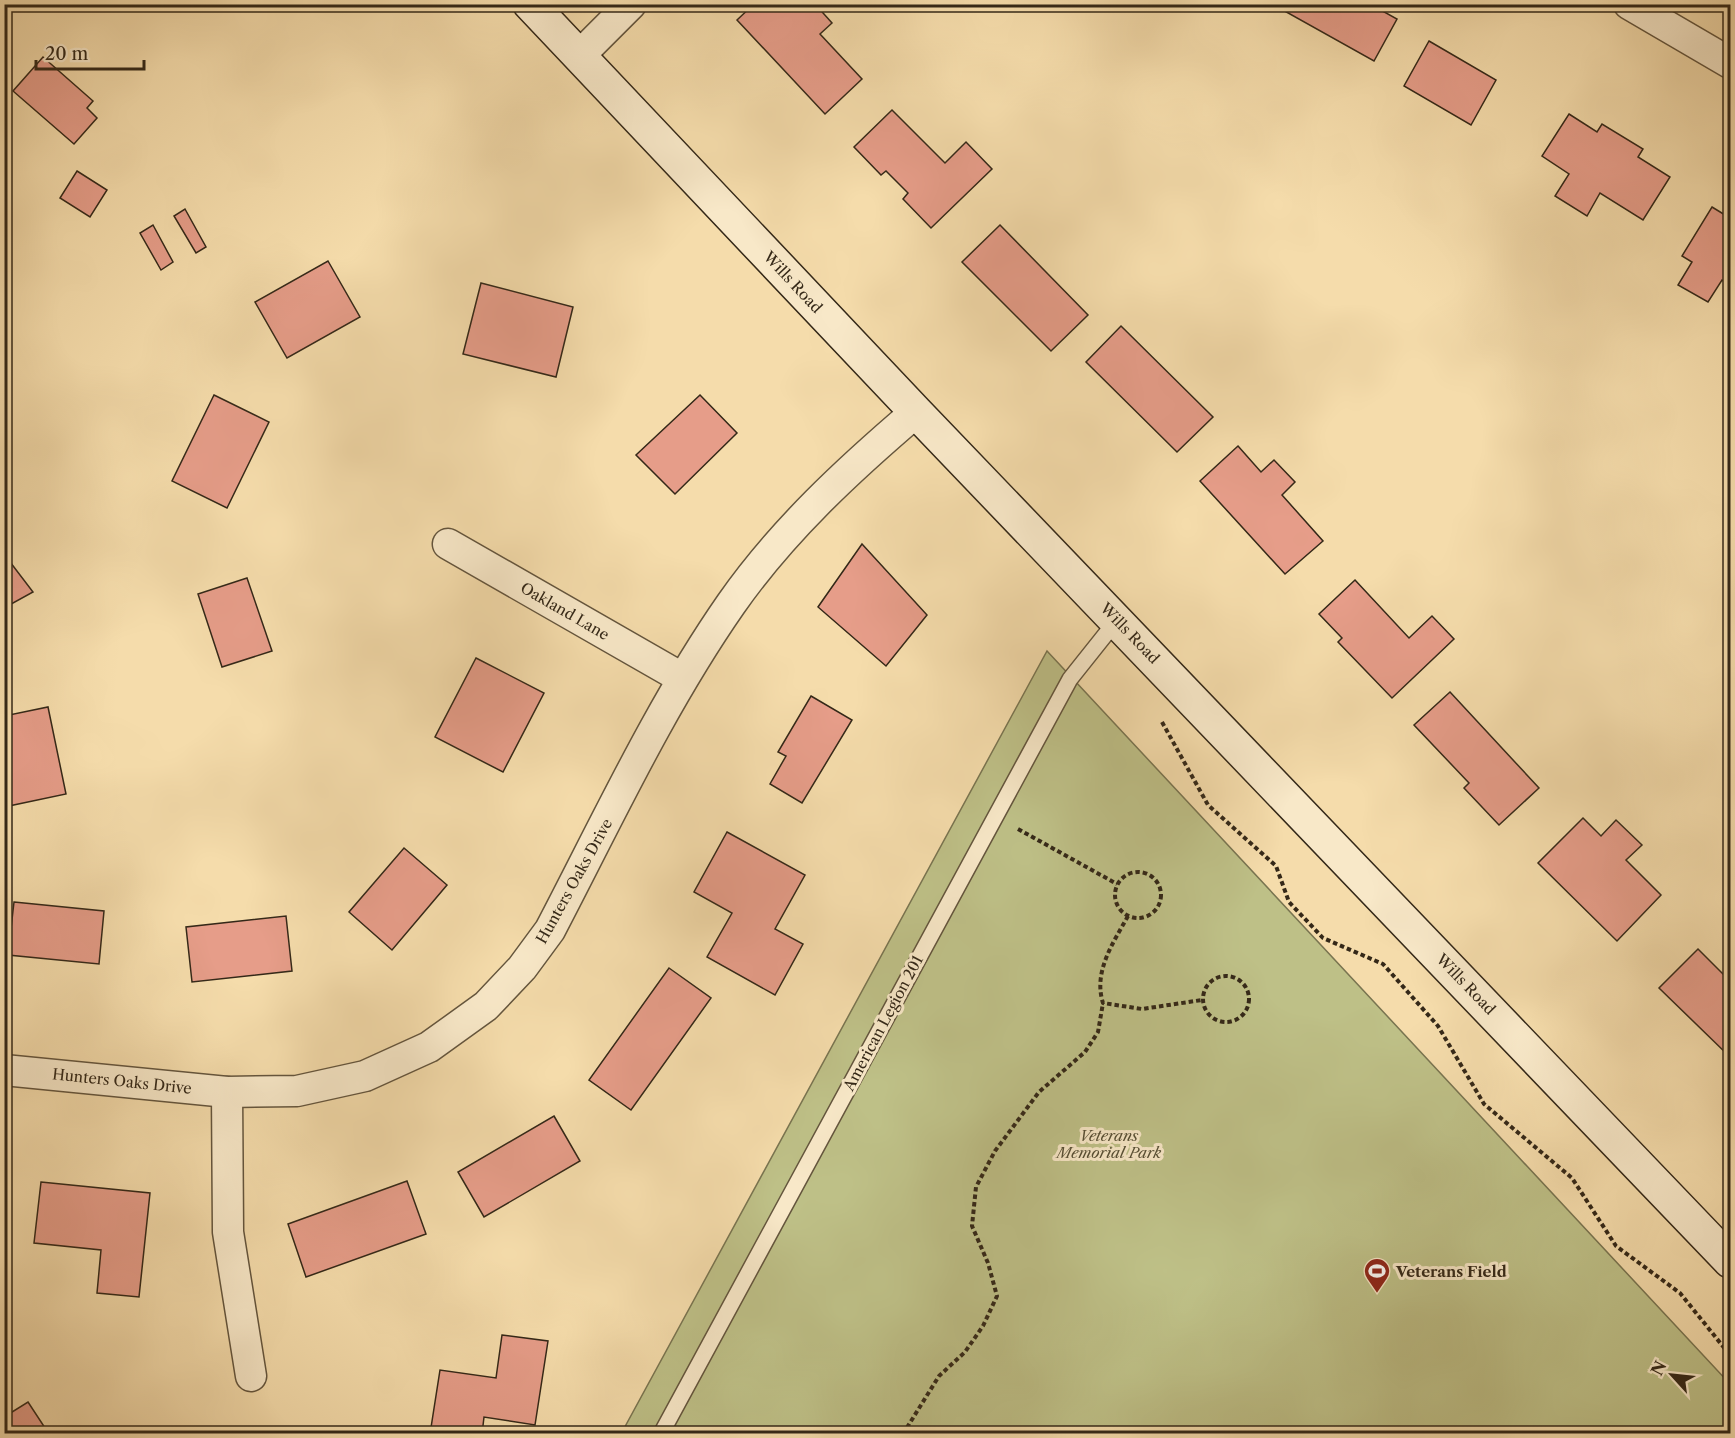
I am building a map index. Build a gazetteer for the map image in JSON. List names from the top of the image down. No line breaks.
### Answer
{"streets":{"street":["Wills Road","Oakland Lane","Hunters Oaks Drive"],"lane":["American Legion 201"]},"crossings":[["Wills Road","Hunters Oaks Drive"],["Wills Road","American Legion 201"],["Oakland Lane","Hunters Oaks Drive"]],"parks":["Veterans Memorial Park"],"places":{"sports":["Veterans Field"]},"scale_bar":"20 m","north":"top left"}
